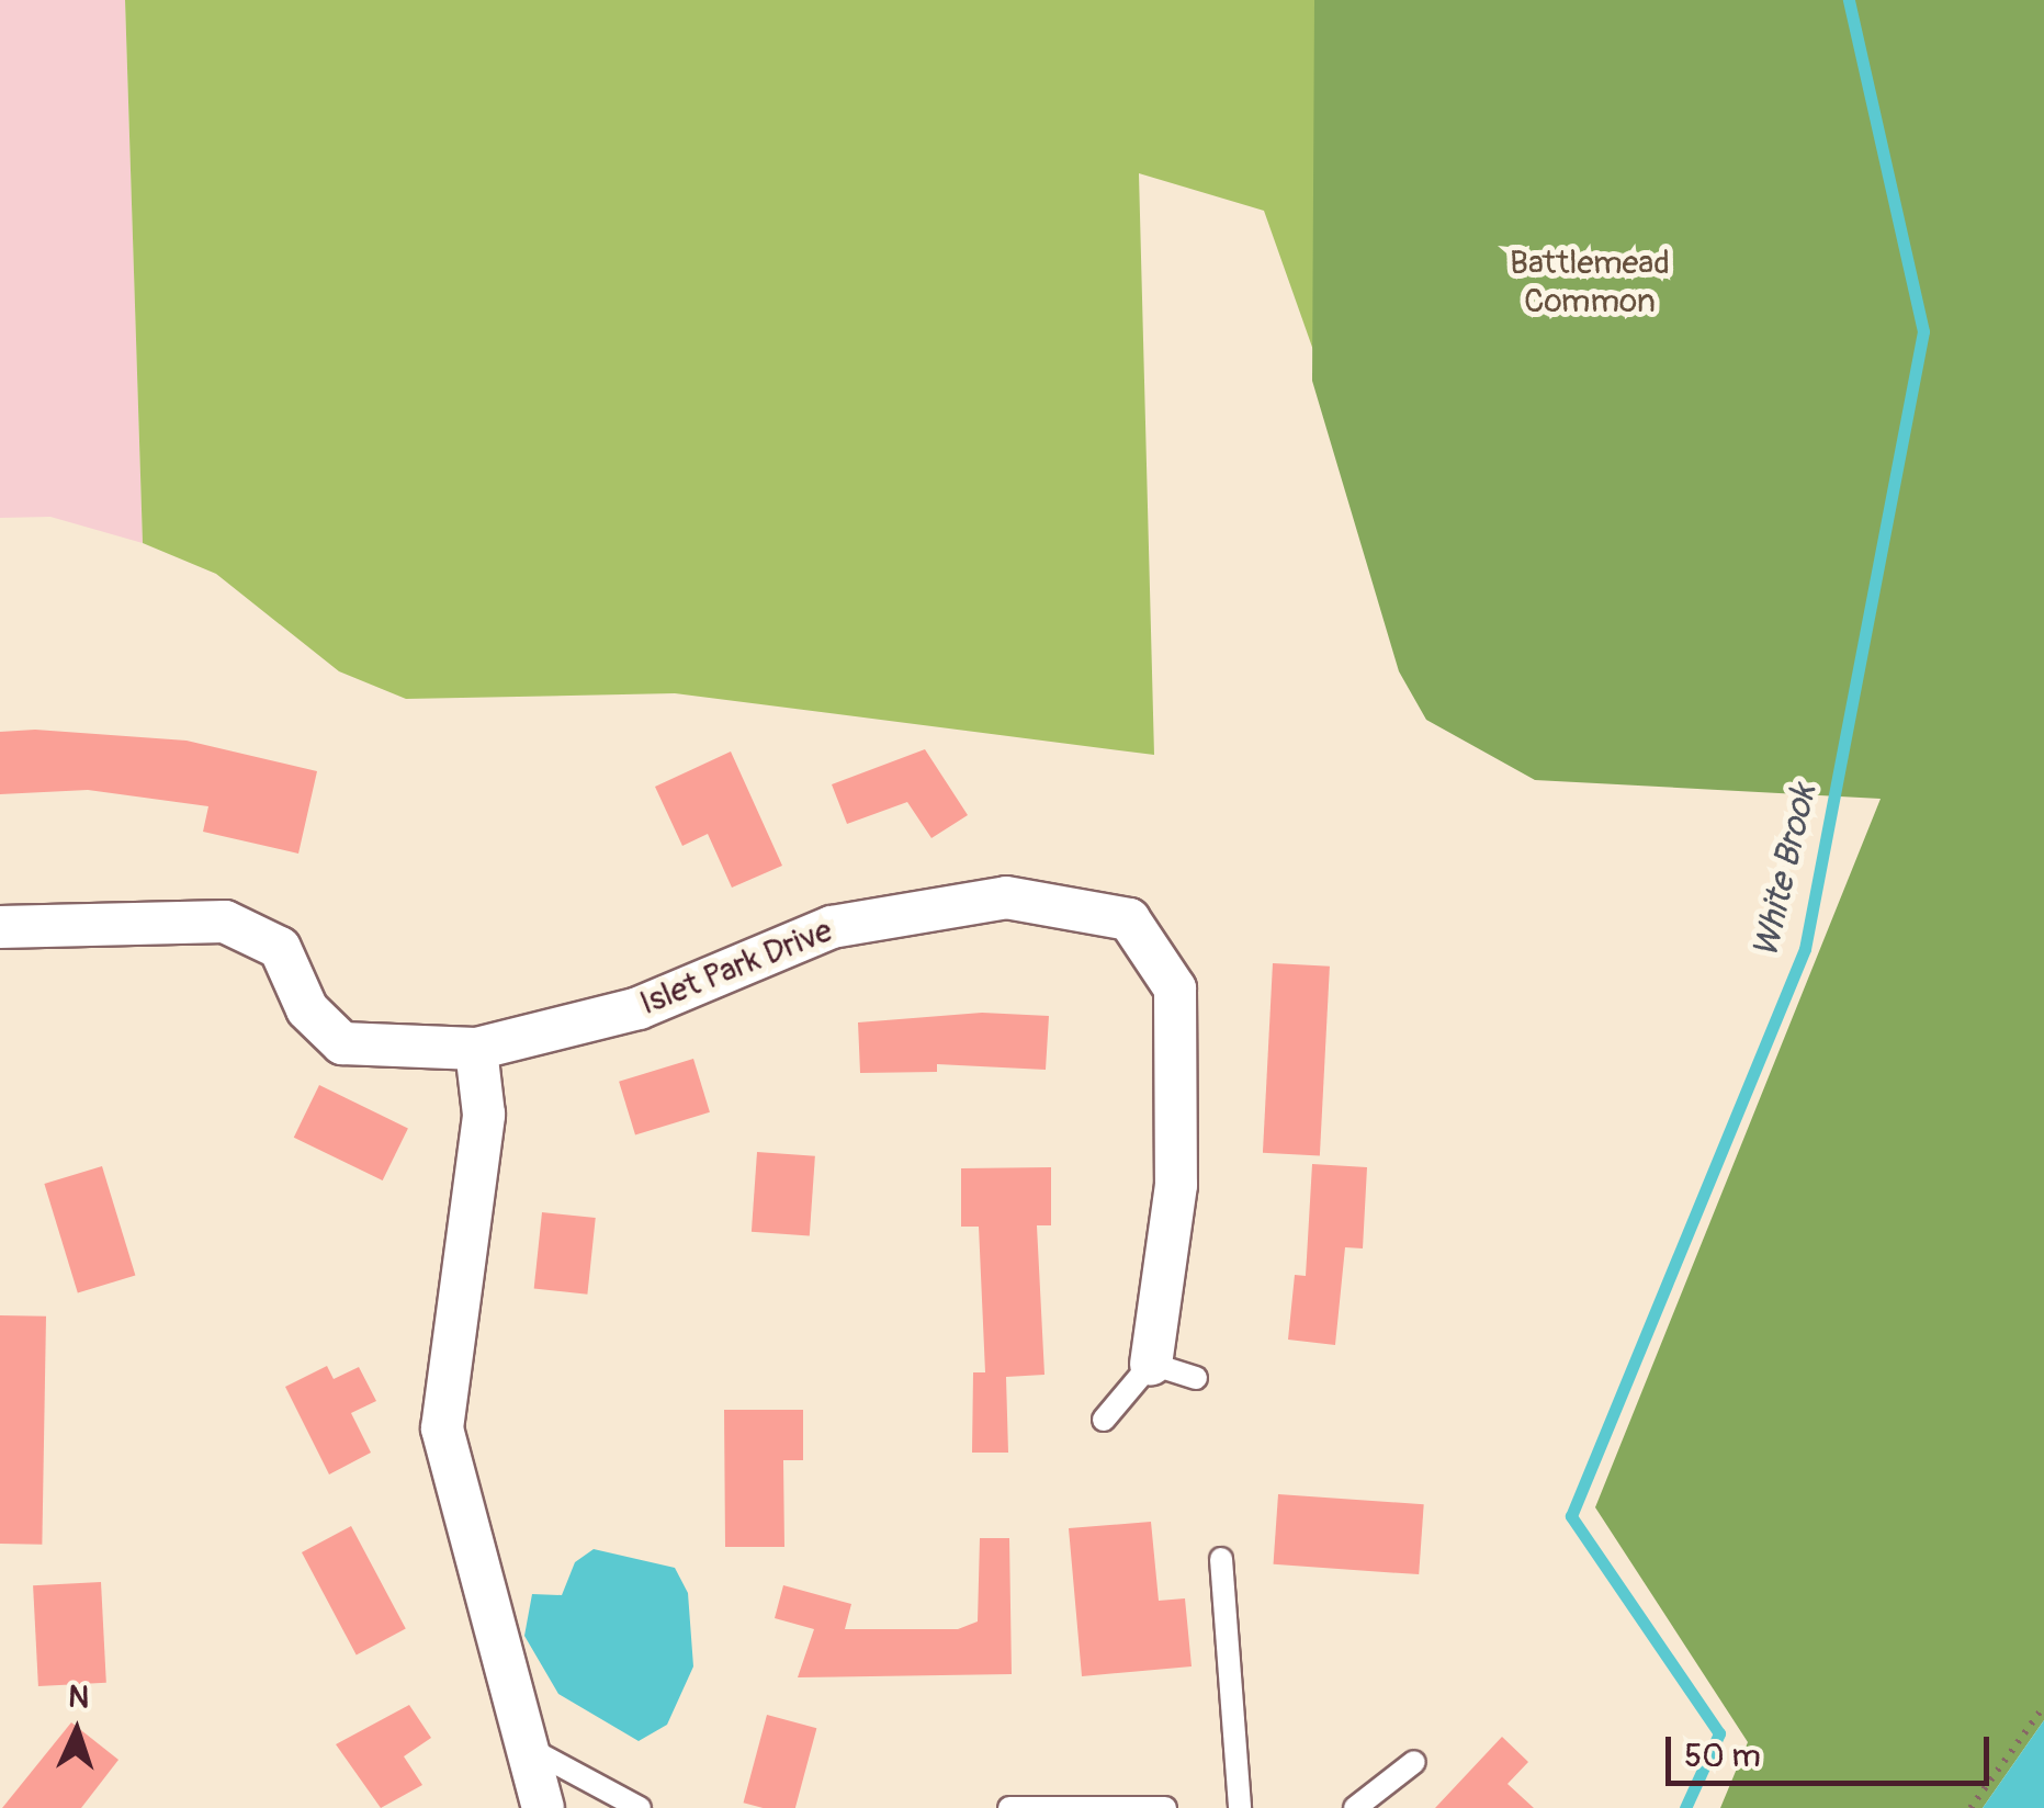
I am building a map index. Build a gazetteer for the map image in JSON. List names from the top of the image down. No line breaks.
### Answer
{"streets":{"street":["Islet Park Drive"]},"water":["White Brook"],"parks":["Battlemead Common"],"scale_bar":"50 m","north":"top"}
